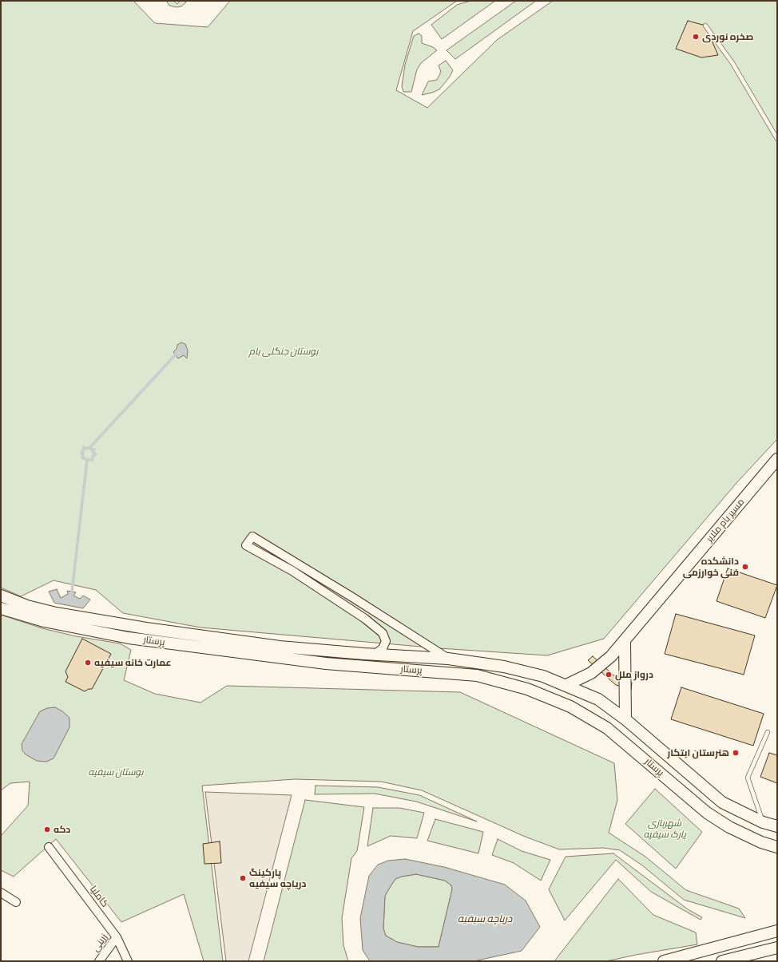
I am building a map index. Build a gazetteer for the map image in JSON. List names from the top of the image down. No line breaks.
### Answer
{"streets":{"main road":["مسیر بام ملایر","پرستار"],"street":["کاملیا","زرینی"]},"crossings":[["مسیر بام ملایر","پرستار"],["کاملیا","زرینی"]],"water":["دریاچه سیفیه"],"parks":["بوستان جنگلی بام","بوستان سیفیه","شهربازی پارک سیفیه"],"places":["صخره نوردی","دانشکده فنی خوارزمی","عمارت خانه سیفیه","درواز ملل","هنرستان ابتکار","دکه","پارکینگ دریاچه سیفیه"]}
